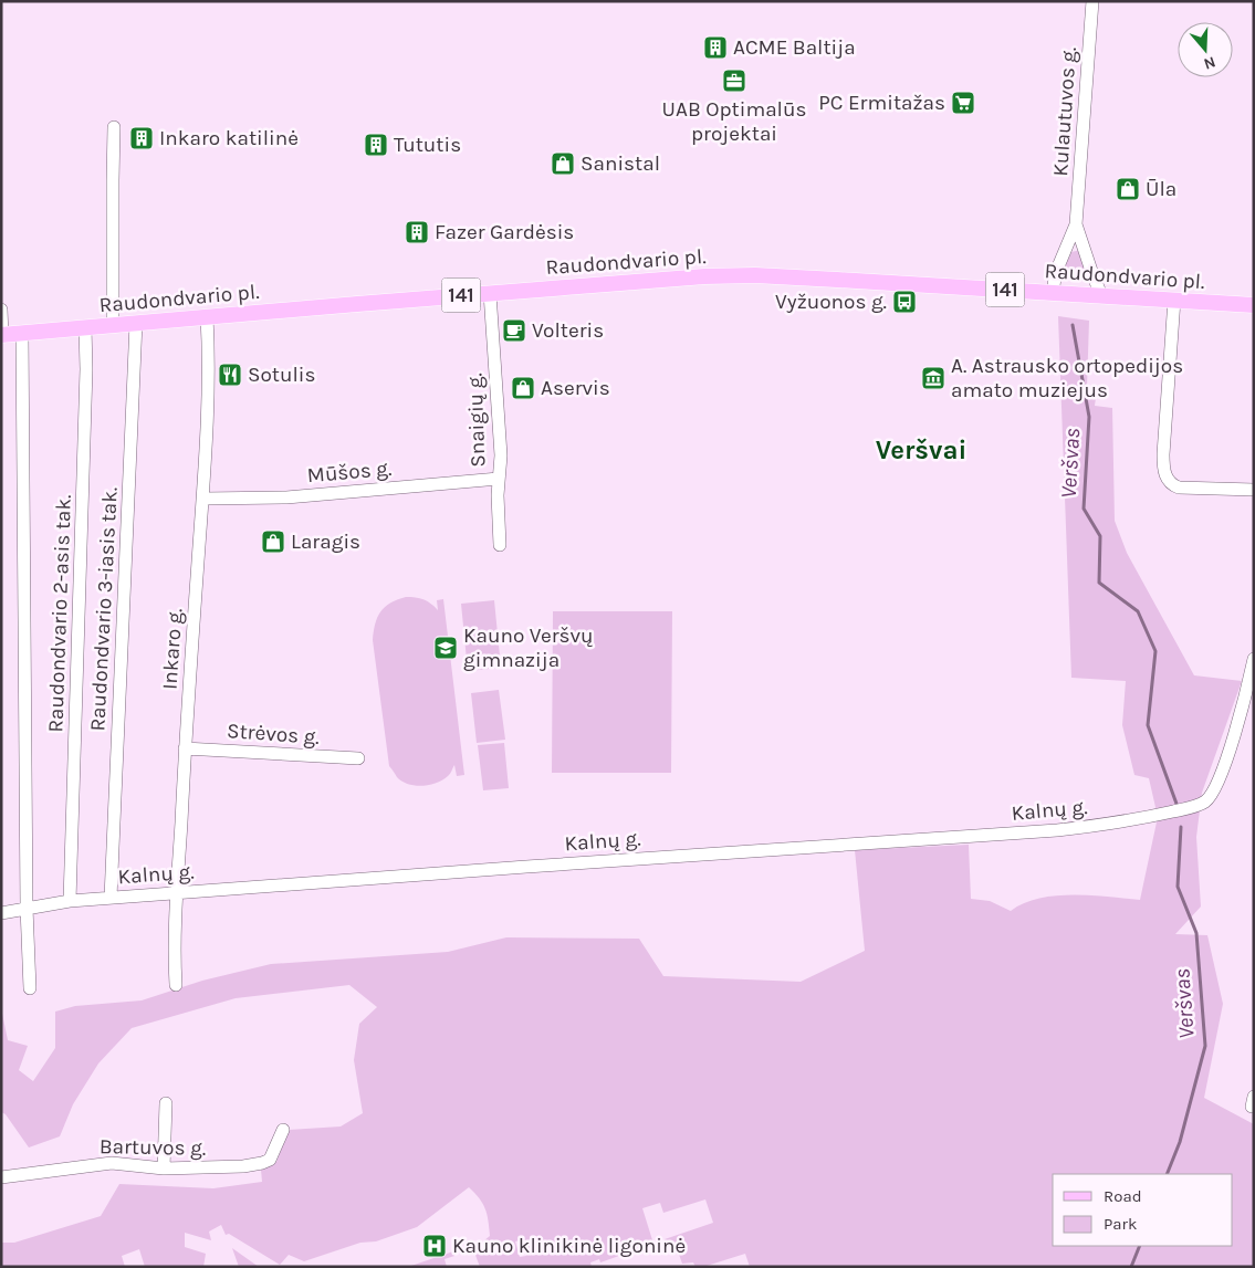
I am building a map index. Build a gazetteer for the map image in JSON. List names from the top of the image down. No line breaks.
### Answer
{"streets":{"main road":["Raudondvario pl.","141"],"street":["Kulautuvos g.","Snaigių g.","Mūšos g.","Raudondvario 3-iasis tak.","Raudondvario 2-asis tak.","Inkaro g.","Strėvos g.","Kalnų g.","Bartuvos g."]},"crossings":[["Kulautuvos g.","Raudondvario pl."],["Raudondvario pl.","Snaigių g."],["Raudondvario pl.","Raudondvario 3-iasis tak."],["Raudondvario pl.","Raudondvario 2-asis tak."],["Raudondvario pl.","Inkaro g."],["Snaigių g.","Mūšos g."],["Mūšos g.","Inkaro g."],["Raudondvario 3-iasis tak.","Kalnų g."],["Raudondvario 2-asis tak.","Kalnų g."],["Inkaro g.","Strėvos g."],["Inkaro g.","Kalnų g."]],"districts":["Veršvai"],"water":["Veršvas"],"places":{"building":["ACME Baltija","Inkaro katilinė","Tututis","Fazer Gardėsis"],"office":["UAB Optimalūs projektai"],"supermarket":["PC Ermitažas"],"shop":["Sanistal","Ūla","Aservis","Laragis"],"bus stop":["Vyžuonos g."],"cafe":["Volteris"],"restaurant":["Sotulis"],"museum":["A. Astrausko ortopedijos amato muziejus"],"school or university":["Kauno Veršvų gimnazija"],"hospital":["Kauno klinikinė ligoninė"]},"legend":["Road","Park"],"north":"bottom"}
